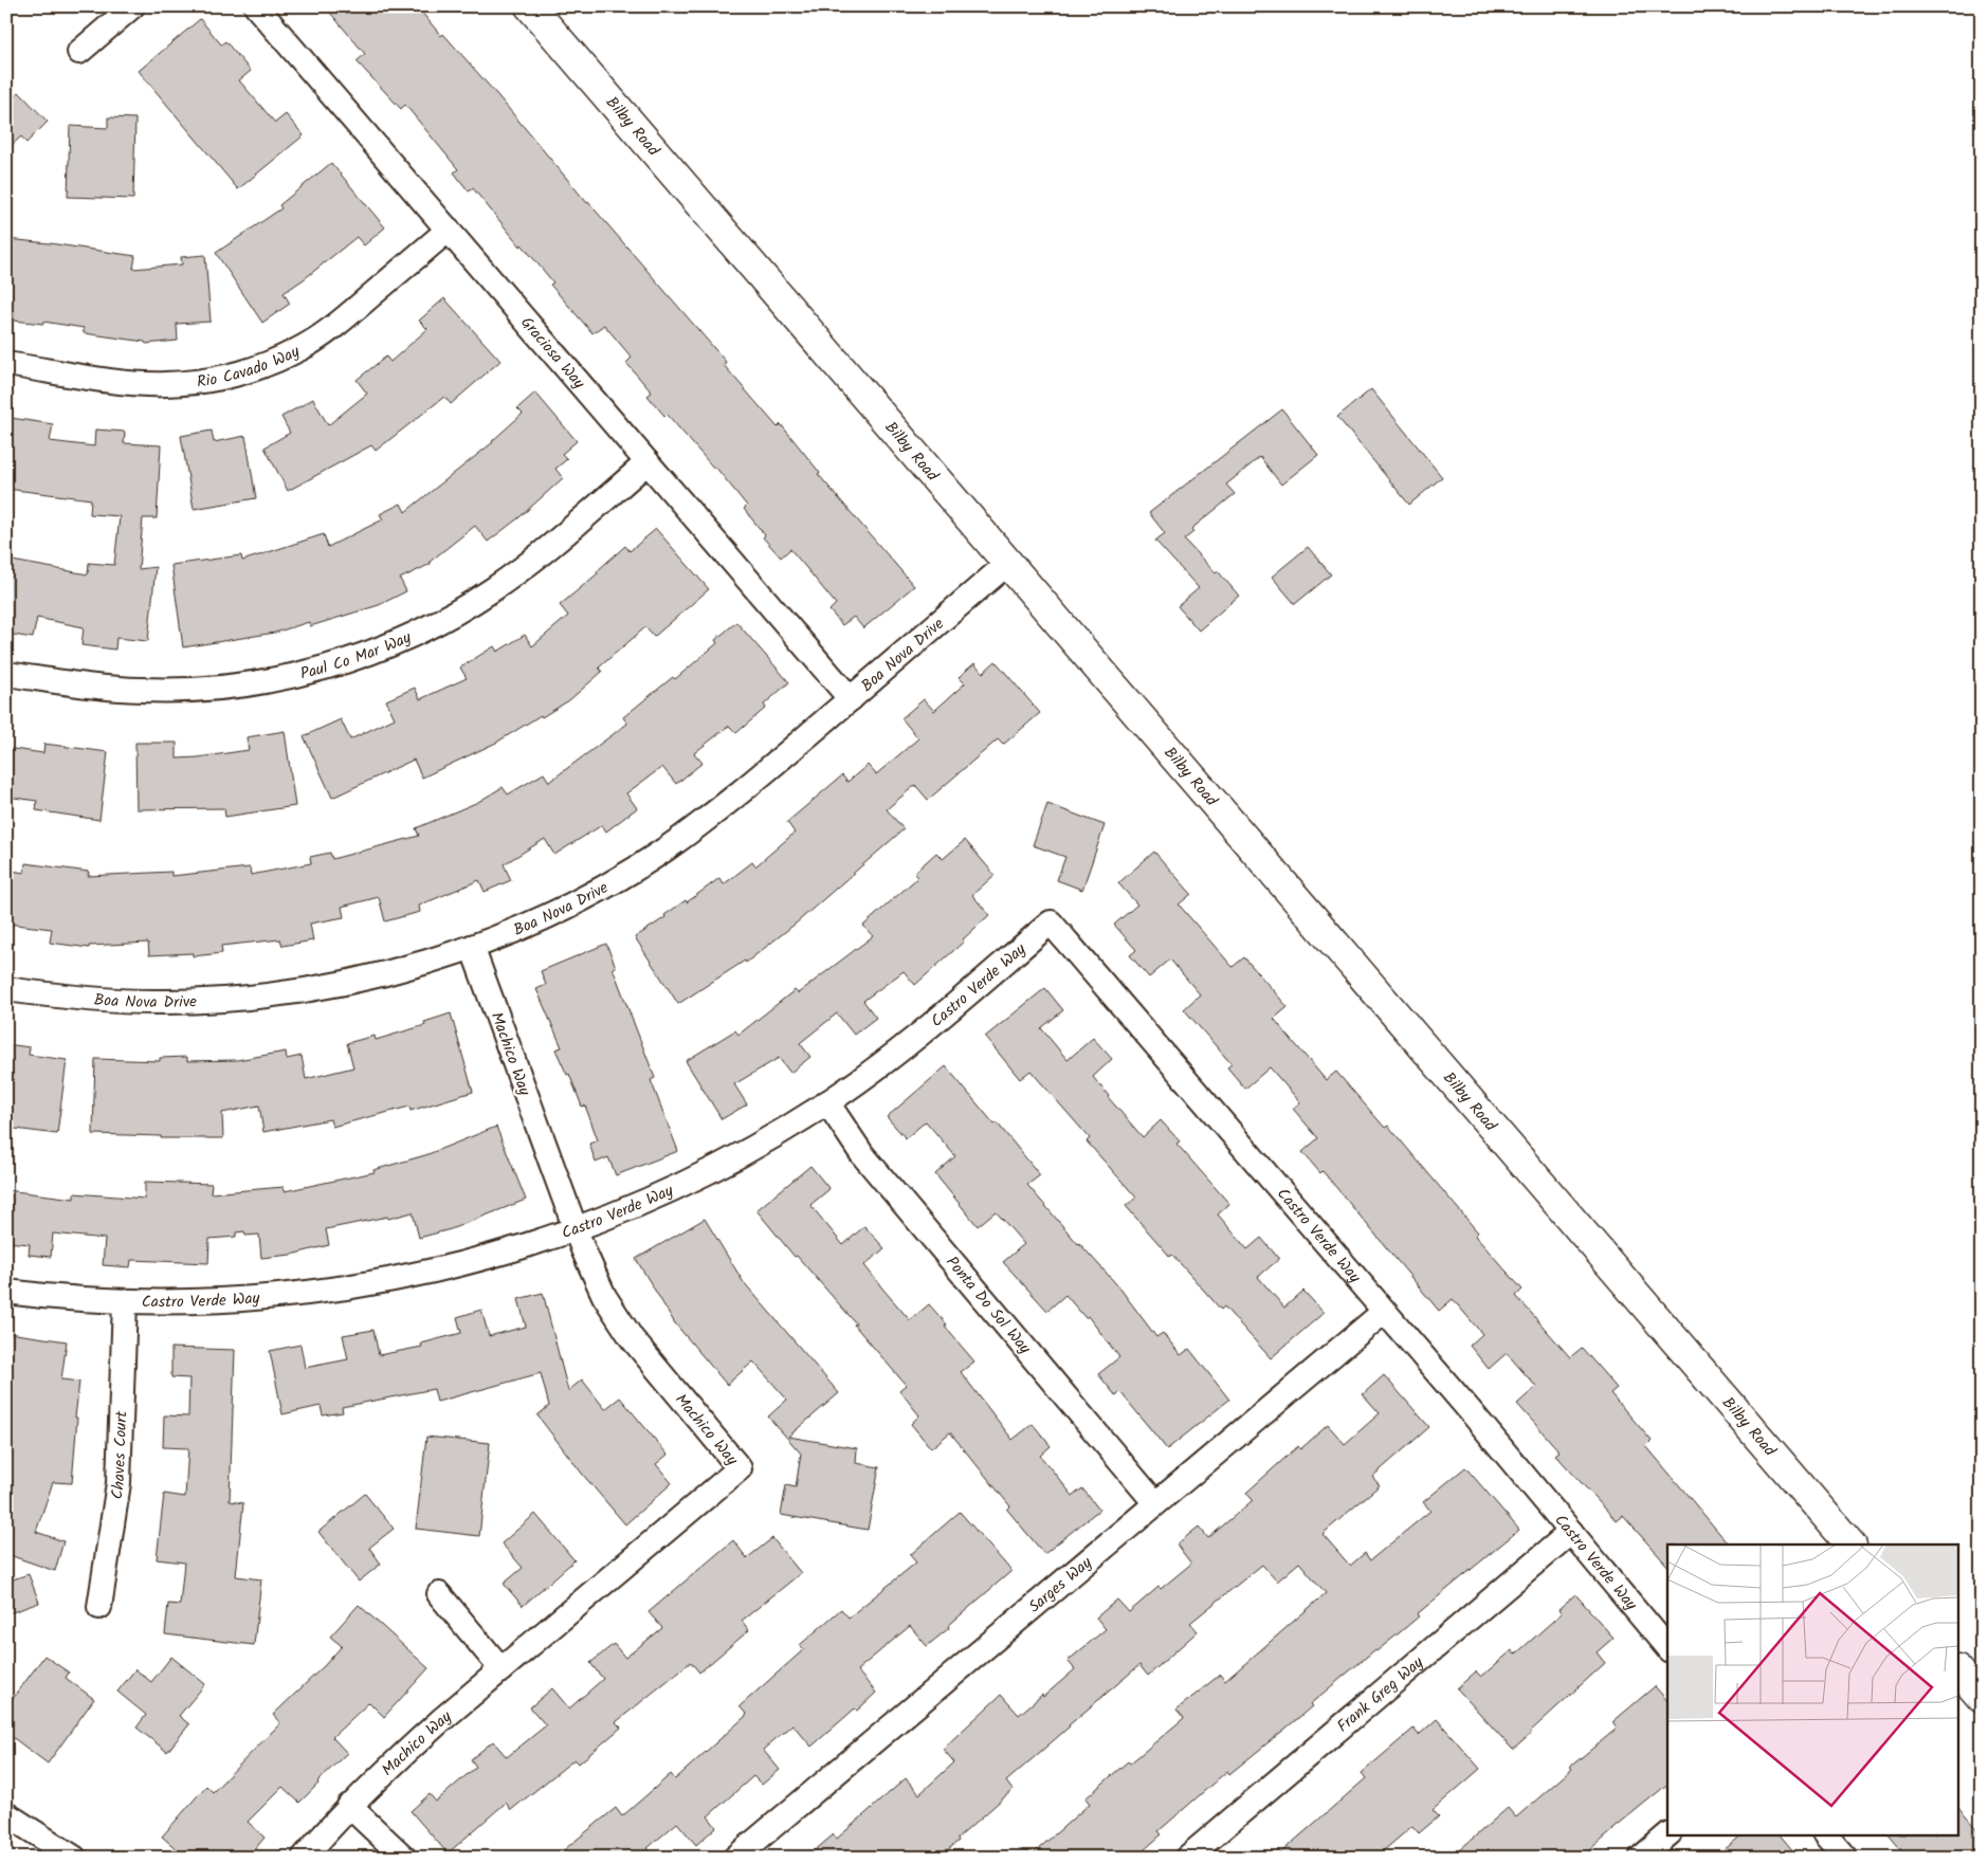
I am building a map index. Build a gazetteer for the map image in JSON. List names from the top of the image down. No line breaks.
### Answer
{"streets":{"main road":["Bilby Road"],"street":["Graciosa Way","Rio Cavado Way","Paul Co Mar Way","Boa Nova Drive","Castro Verde Way","Machico Way","Ponta Do Sol Way","Chaves Court","Sarges Way","Frank Greg Way"]},"crossings":[["Bilby Road","Boa Nova Drive"],["Graciosa Way","Rio Cavado Way"],["Graciosa Way","Paul Co Mar Way"],["Graciosa Way","Boa Nova Drive"],["Boa Nova Drive","Machico Way"],["Castro Verde Way","Machico Way"],["Castro Verde Way","Ponta Do Sol Way"],["Castro Verde Way","Chaves Court"],["Castro Verde Way","Sarges Way"],["Castro Verde Way","Frank Greg Way"],["Ponta Do Sol Way","Sarges Way"]]}
